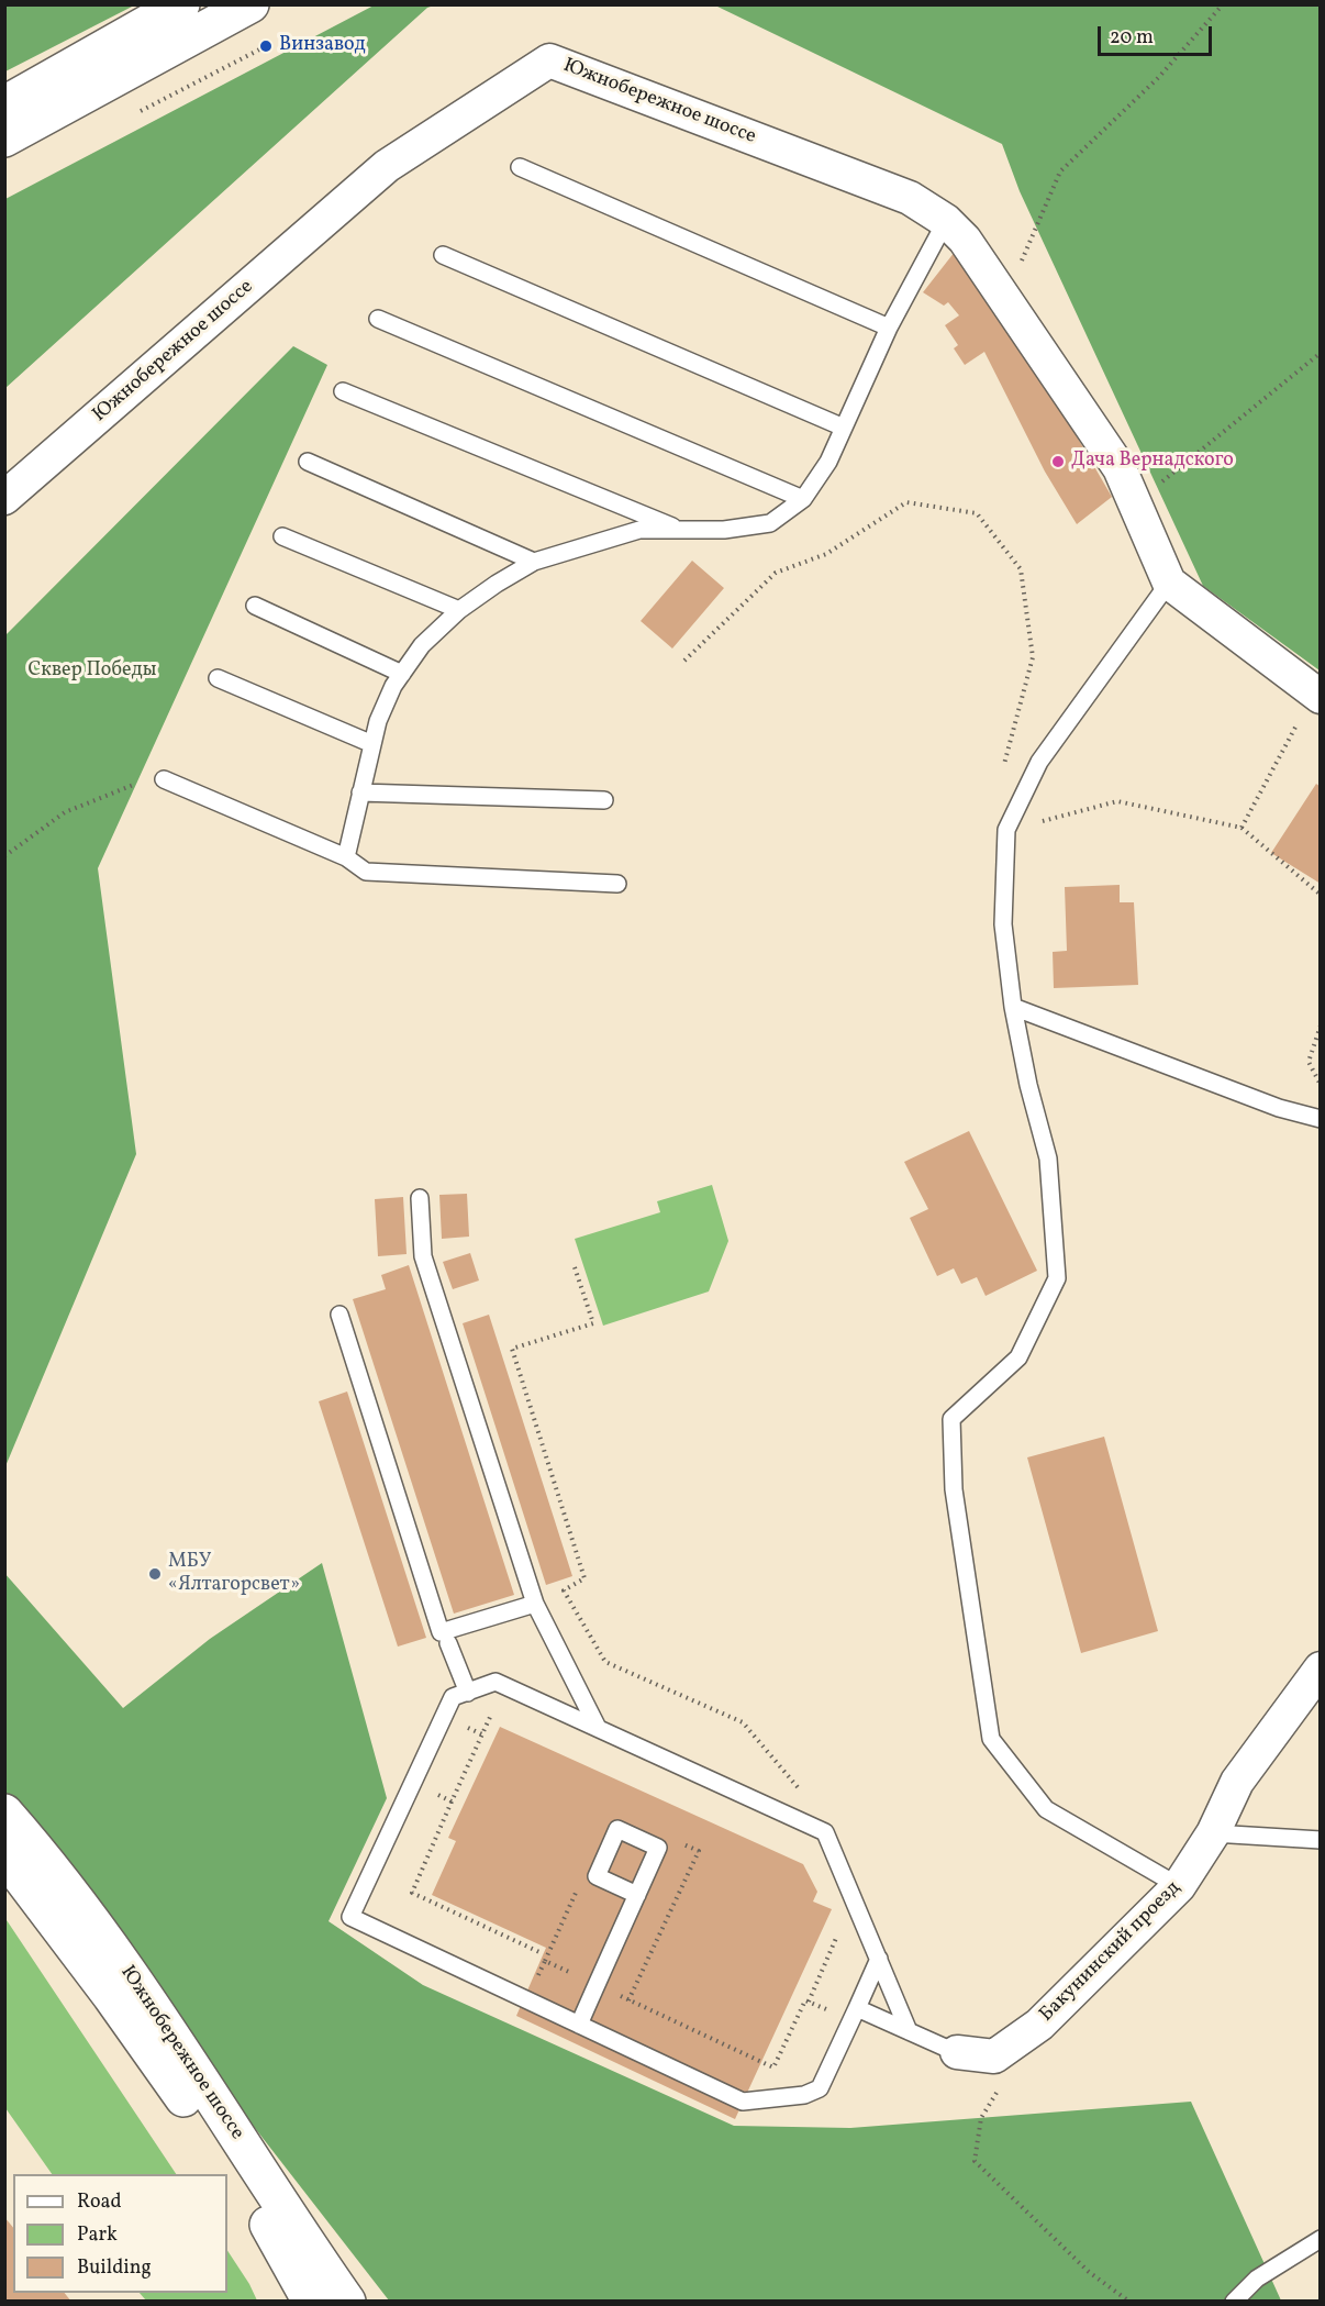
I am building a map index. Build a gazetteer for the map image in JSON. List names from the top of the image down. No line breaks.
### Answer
{"streets":{"highway":["Южнобережное шоссе"],"street":["Бакунинский проезд"]},"parks":["Сквер Победы"],"places":["Винзавод","Дача Вернадского","МБУ «Ялтагорсвет»"],"legend":["Road","Park","Building"],"scale_bar":"20 m"}
